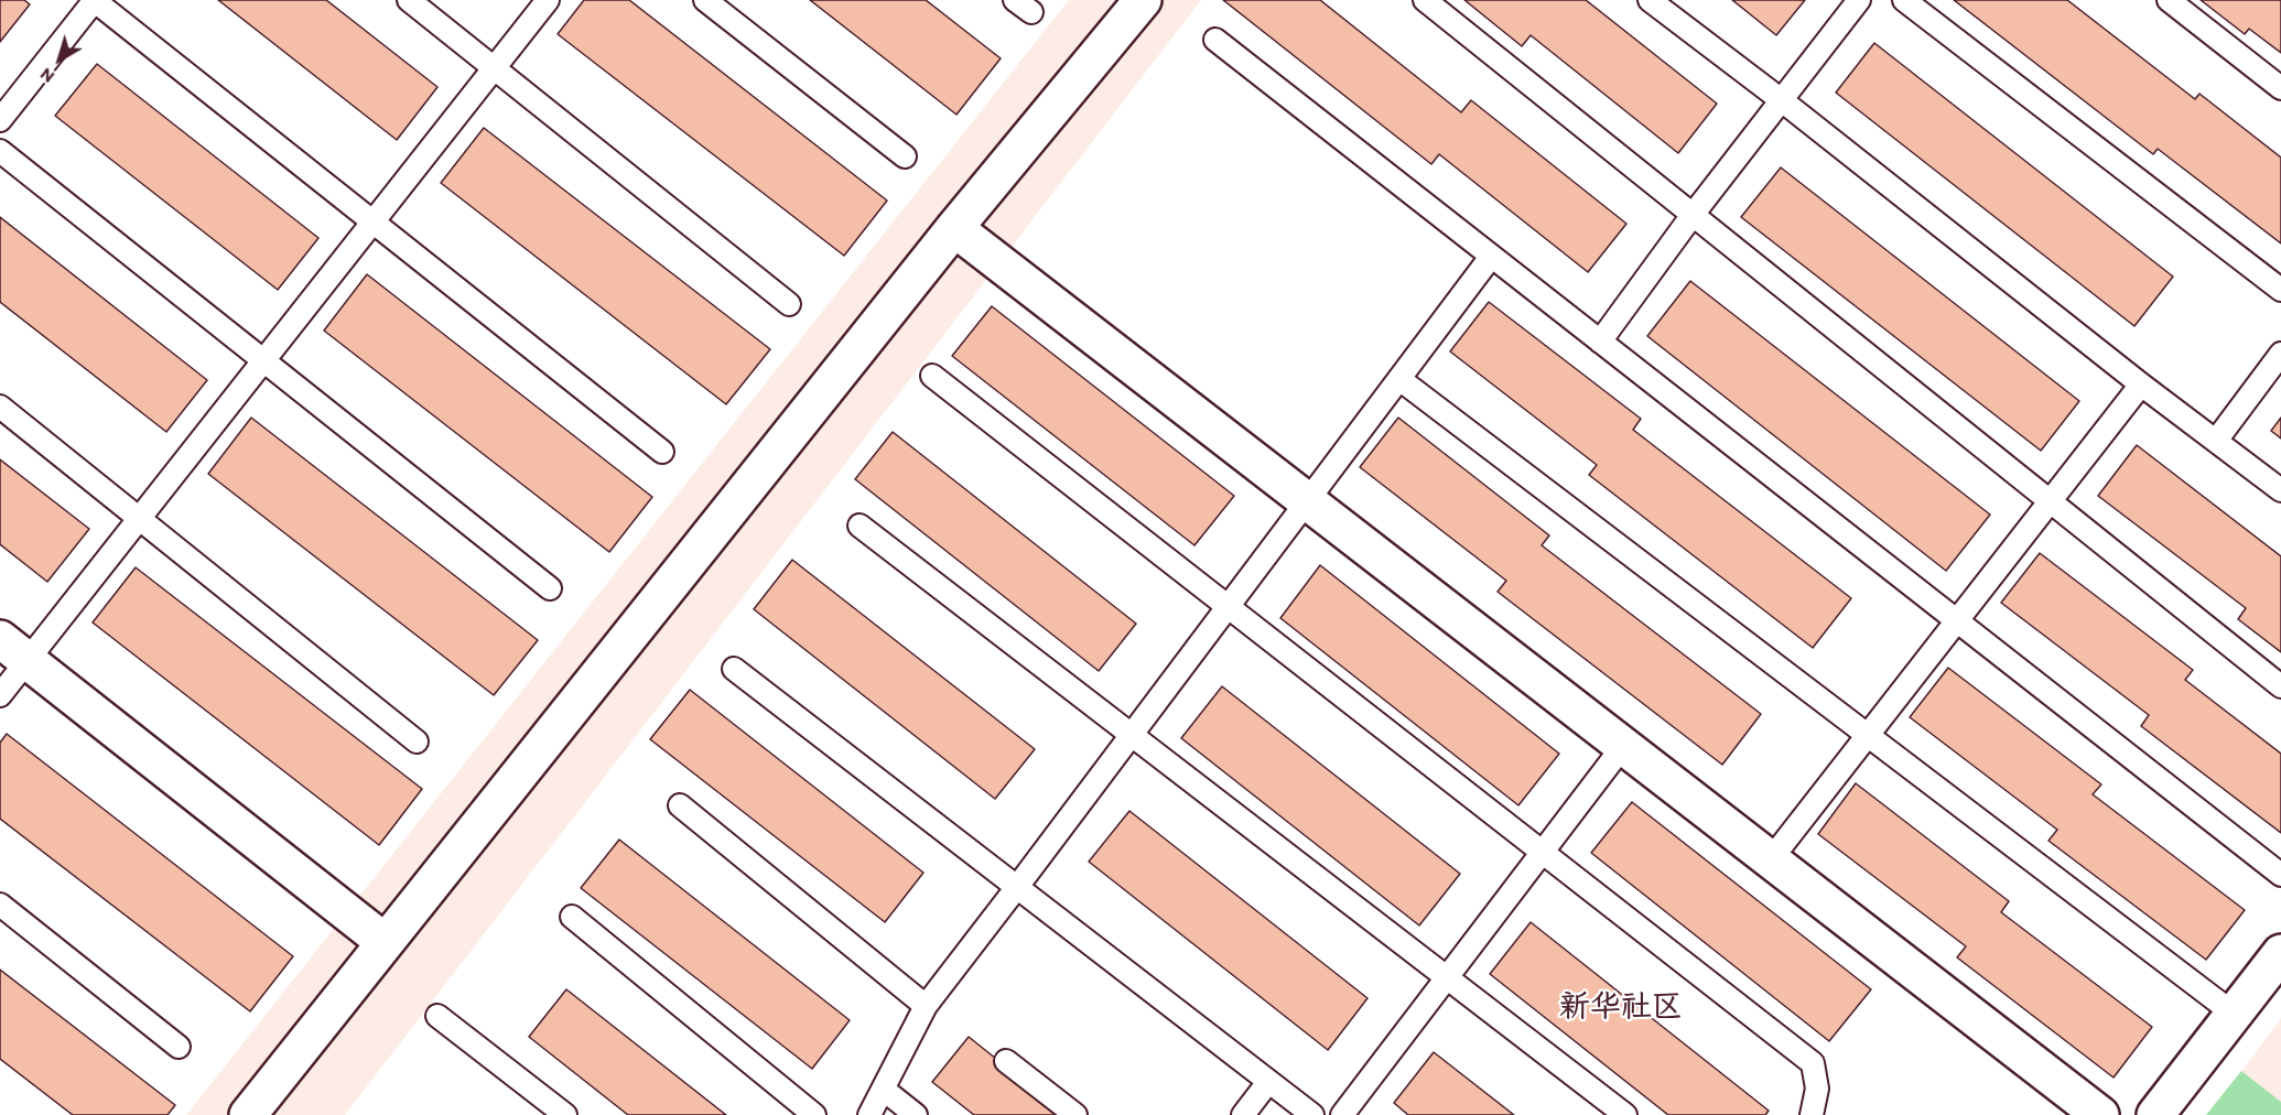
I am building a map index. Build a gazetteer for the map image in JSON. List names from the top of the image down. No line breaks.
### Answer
{"districts":["新华社区"],"north":"bottom left"}
